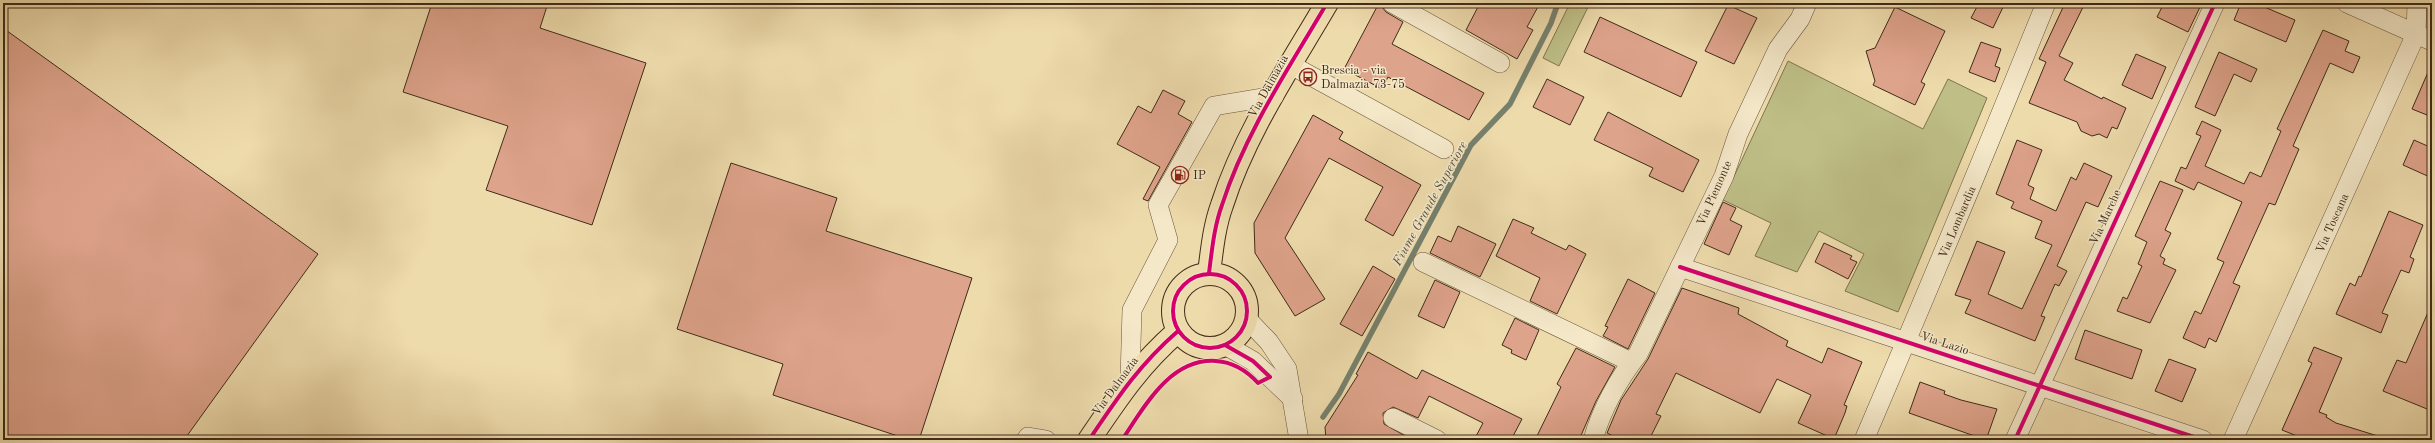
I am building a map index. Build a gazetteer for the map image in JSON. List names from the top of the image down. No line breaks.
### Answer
{"streets":{"main road":["Via Dalmazia"],"street":["Via Piemonte","Via Marche","Via Lombardia","Via Toscana","Via Lazio"]},"crossings":[["Via Piemonte","Via Lazio"],["Via Marche","Via Lazio"],["Via Lombardia","Via Lazio"]],"water":["Fiume Grande Superiore"],"places":{"bus stop":["Brescia - via Dalmazia 73-75"],"fuel station":["IP"]}}
